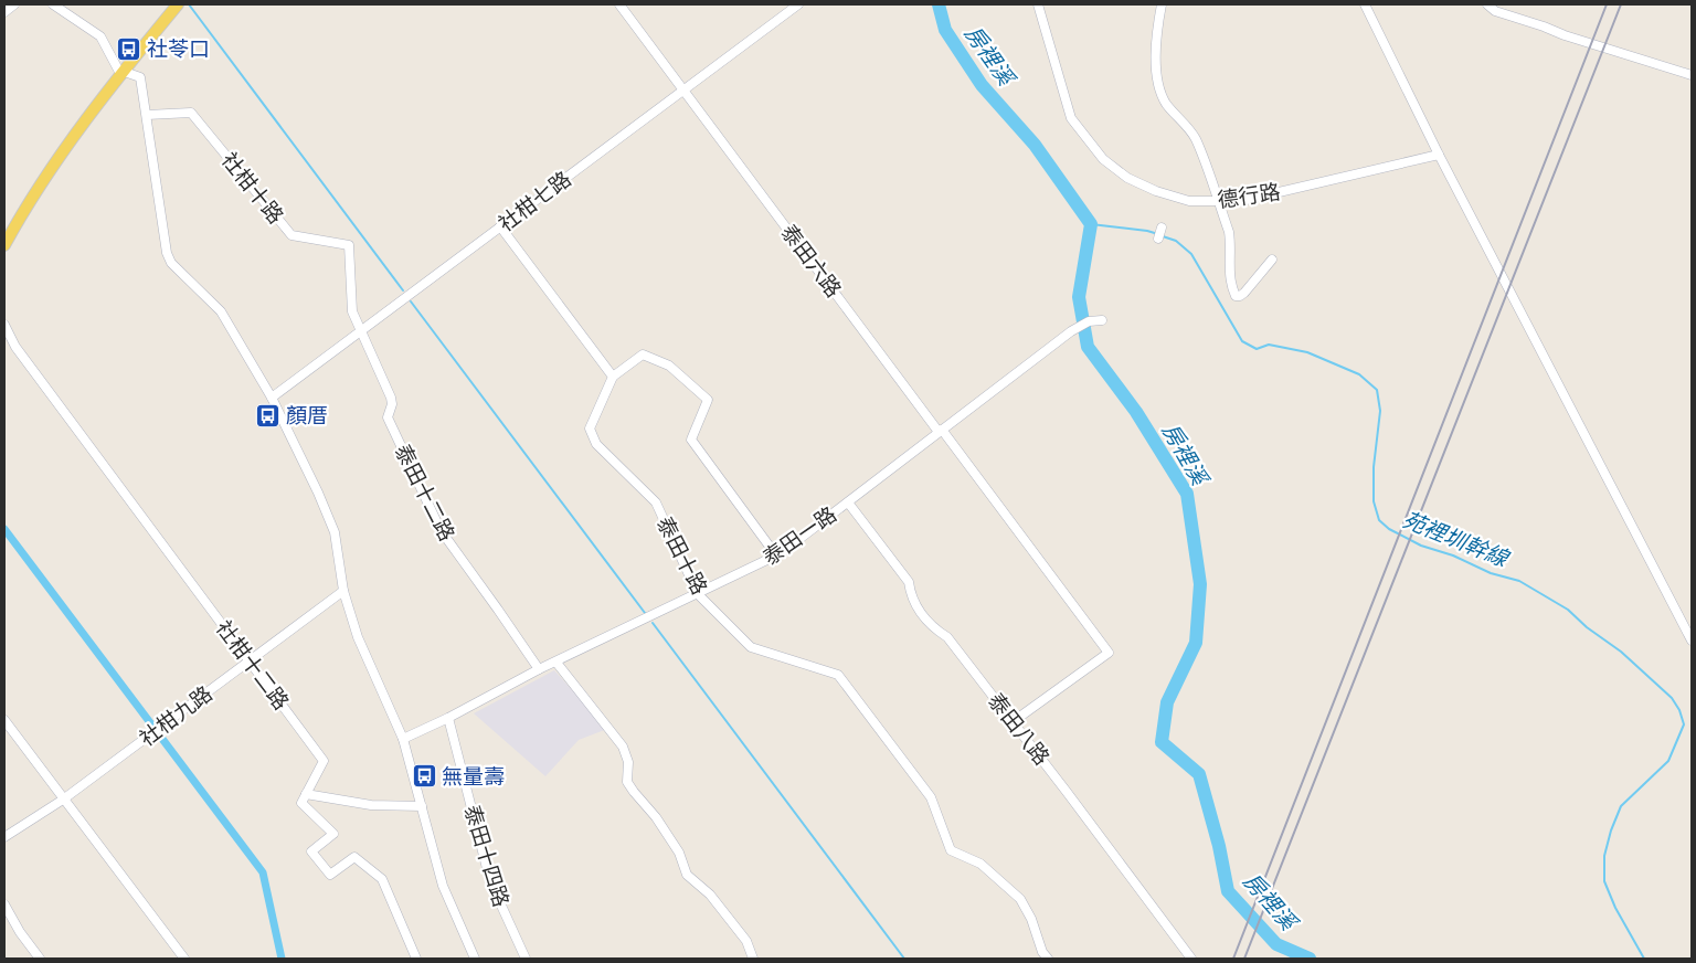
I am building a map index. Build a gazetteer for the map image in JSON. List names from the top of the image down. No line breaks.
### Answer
{"streets":{"street":["社柑十路","德行路","社柑七路","泰田六路","泰田十二路","泰田一路","泰田十路","社柑十二路","社柑九路","泰田八路","泰田十四路"]},"crossings":[["社柑十路","社柑七路"],["社柑十路","泰田十二路"],["社柑七路","泰田六路"],["社柑七路","泰田十二路"],["泰田六路","泰田一路"],["泰田六路","泰田八路"],["泰田十二路","泰田一路"],["泰田一路","泰田十路"],["泰田一路","泰田八路"],["泰田一路","泰田十四路"],["社柑十二路","社柑九路"]],"water":["房裡溪","苑裡圳幹線"],"places":{"bus stop":["社苓口","顏厝","無量壽"]}}
